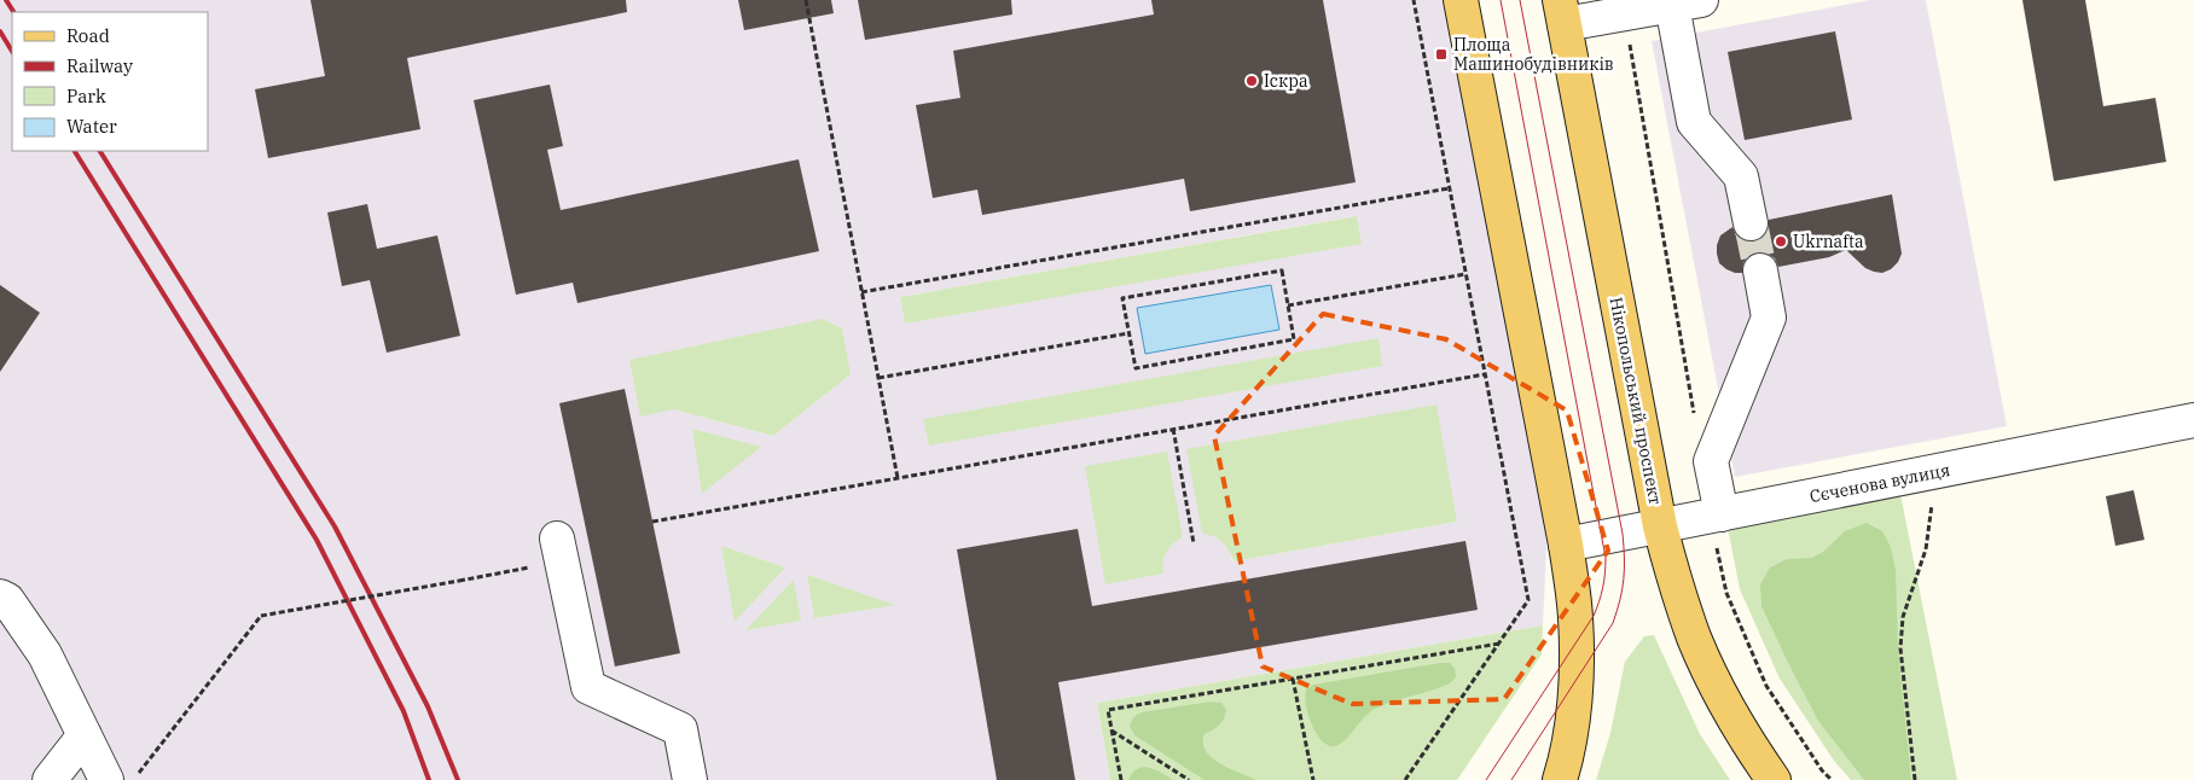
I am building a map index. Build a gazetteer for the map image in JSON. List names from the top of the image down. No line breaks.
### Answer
{"streets":{"main road":["Нікопольський проспект"],"street":["Сєченова вулиця"]},"crossings":[["Нікопольський проспект","Сєченова вулиця"]],"places":{"transit":["Площа Машинобудівників"],"other":["Іскра","Ukrnafta"]},"legend":["Road","Railway","Park","Water"]}
